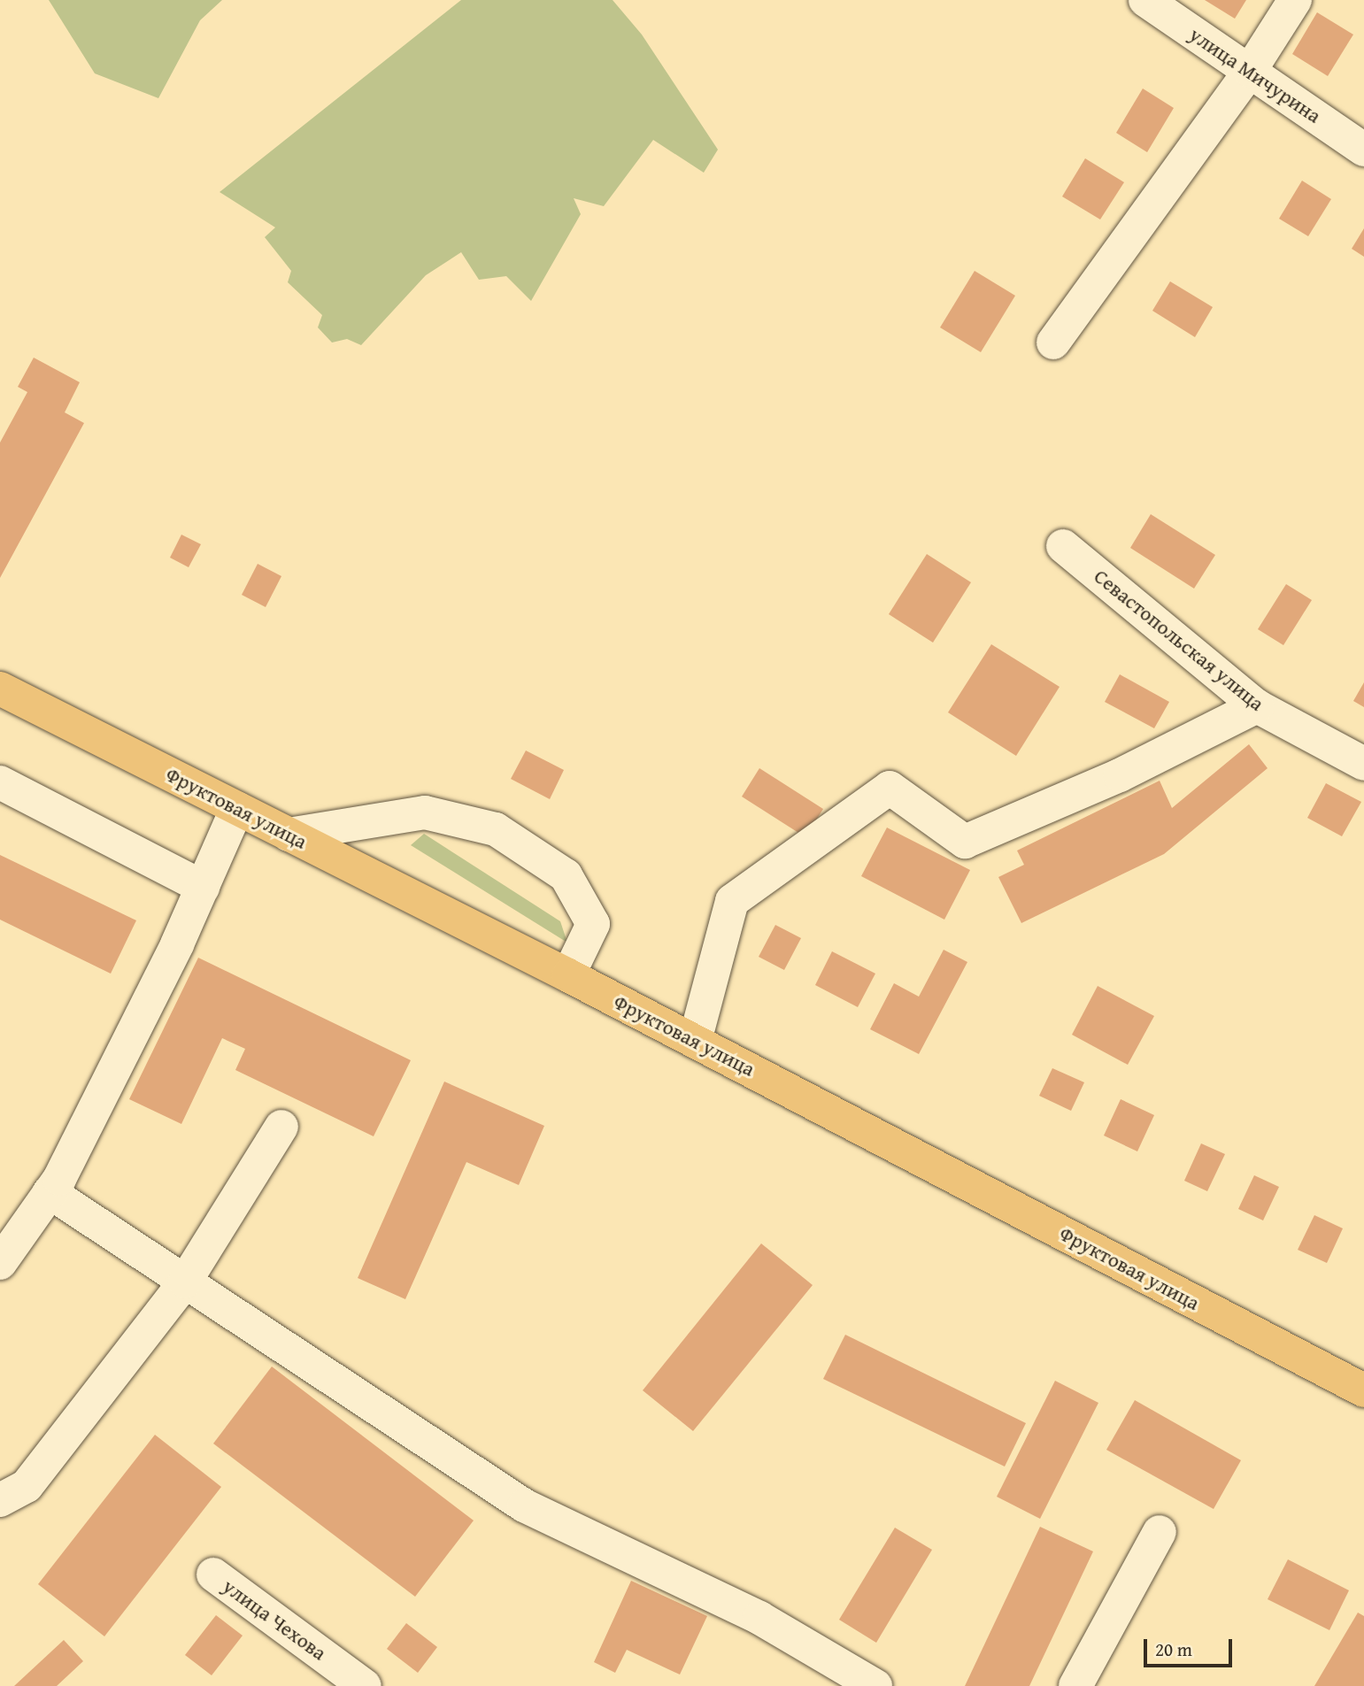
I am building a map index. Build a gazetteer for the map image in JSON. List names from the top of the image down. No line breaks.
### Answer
{"streets":{"main road":["Фруктовая улица"],"street":["улица Мичурина","Севастопольская улица","улица Чехова"]},"scale_bar":"20 m"}
